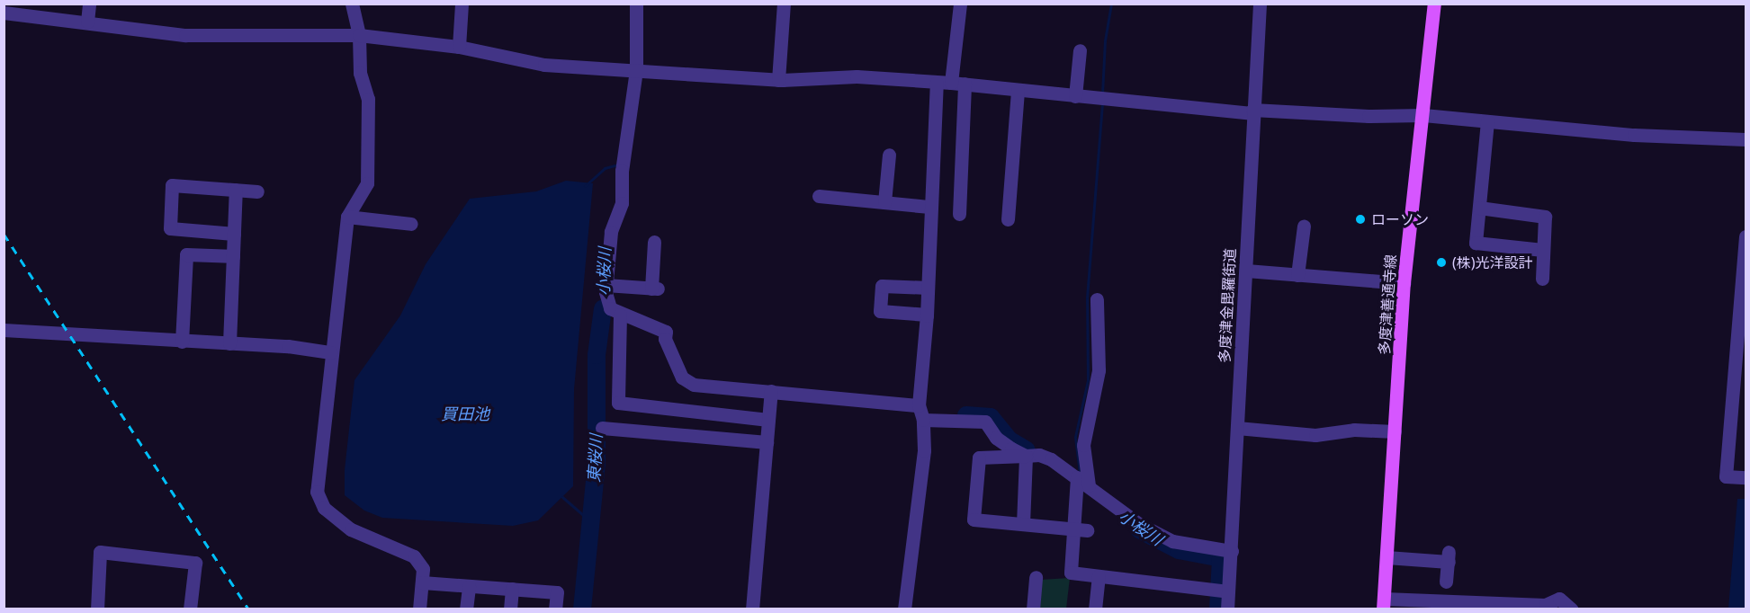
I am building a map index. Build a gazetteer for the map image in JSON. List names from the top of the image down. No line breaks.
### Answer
{"streets":{"main road":["多度津善通寺線"],"street":["多度津金毘羅街道"]},"water":["小桜川","買田池","東桜川"],"places":["ローソン","(株)光洋設計"]}
